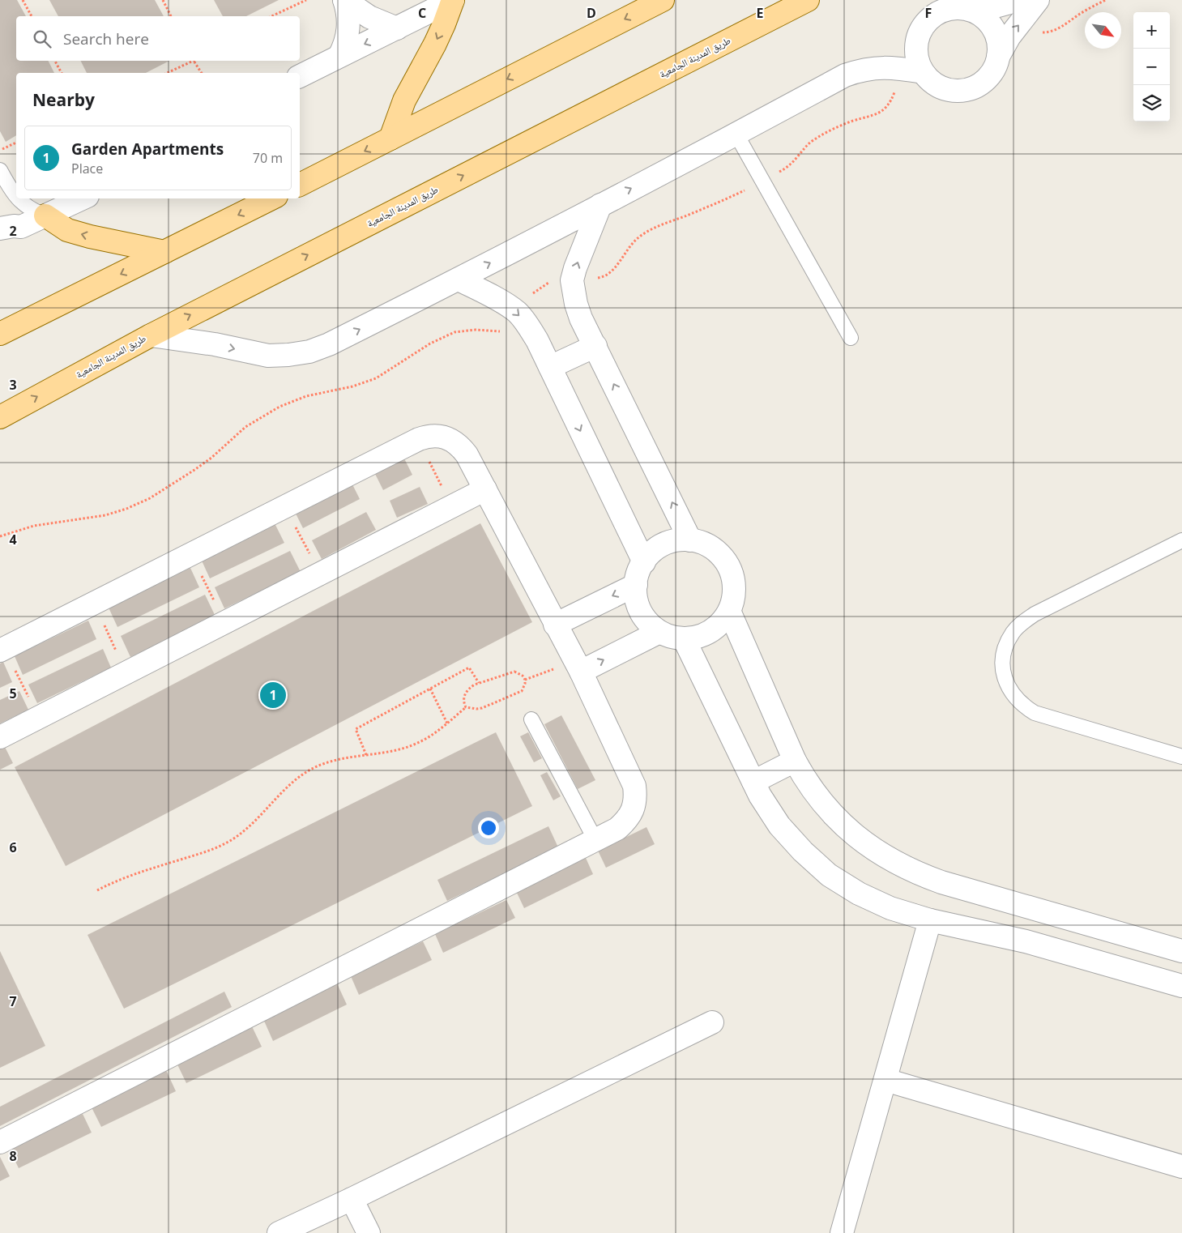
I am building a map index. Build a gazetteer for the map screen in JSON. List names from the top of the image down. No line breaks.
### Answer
{"streets":{"main road":["طريق المدينة الجامعية"]},"north":"bottom right","page":{"map_buttons":["+","−"],"search":"Search here","heading":"Nearby","list":[{"mark":"1","name":"Garden Apartments","note":"Place","value":"70 m"}],"pins":"1"},"grid":{"columns":["C","D","E","F"],"rows":["2","3","4","5","6","7","8"]}}
